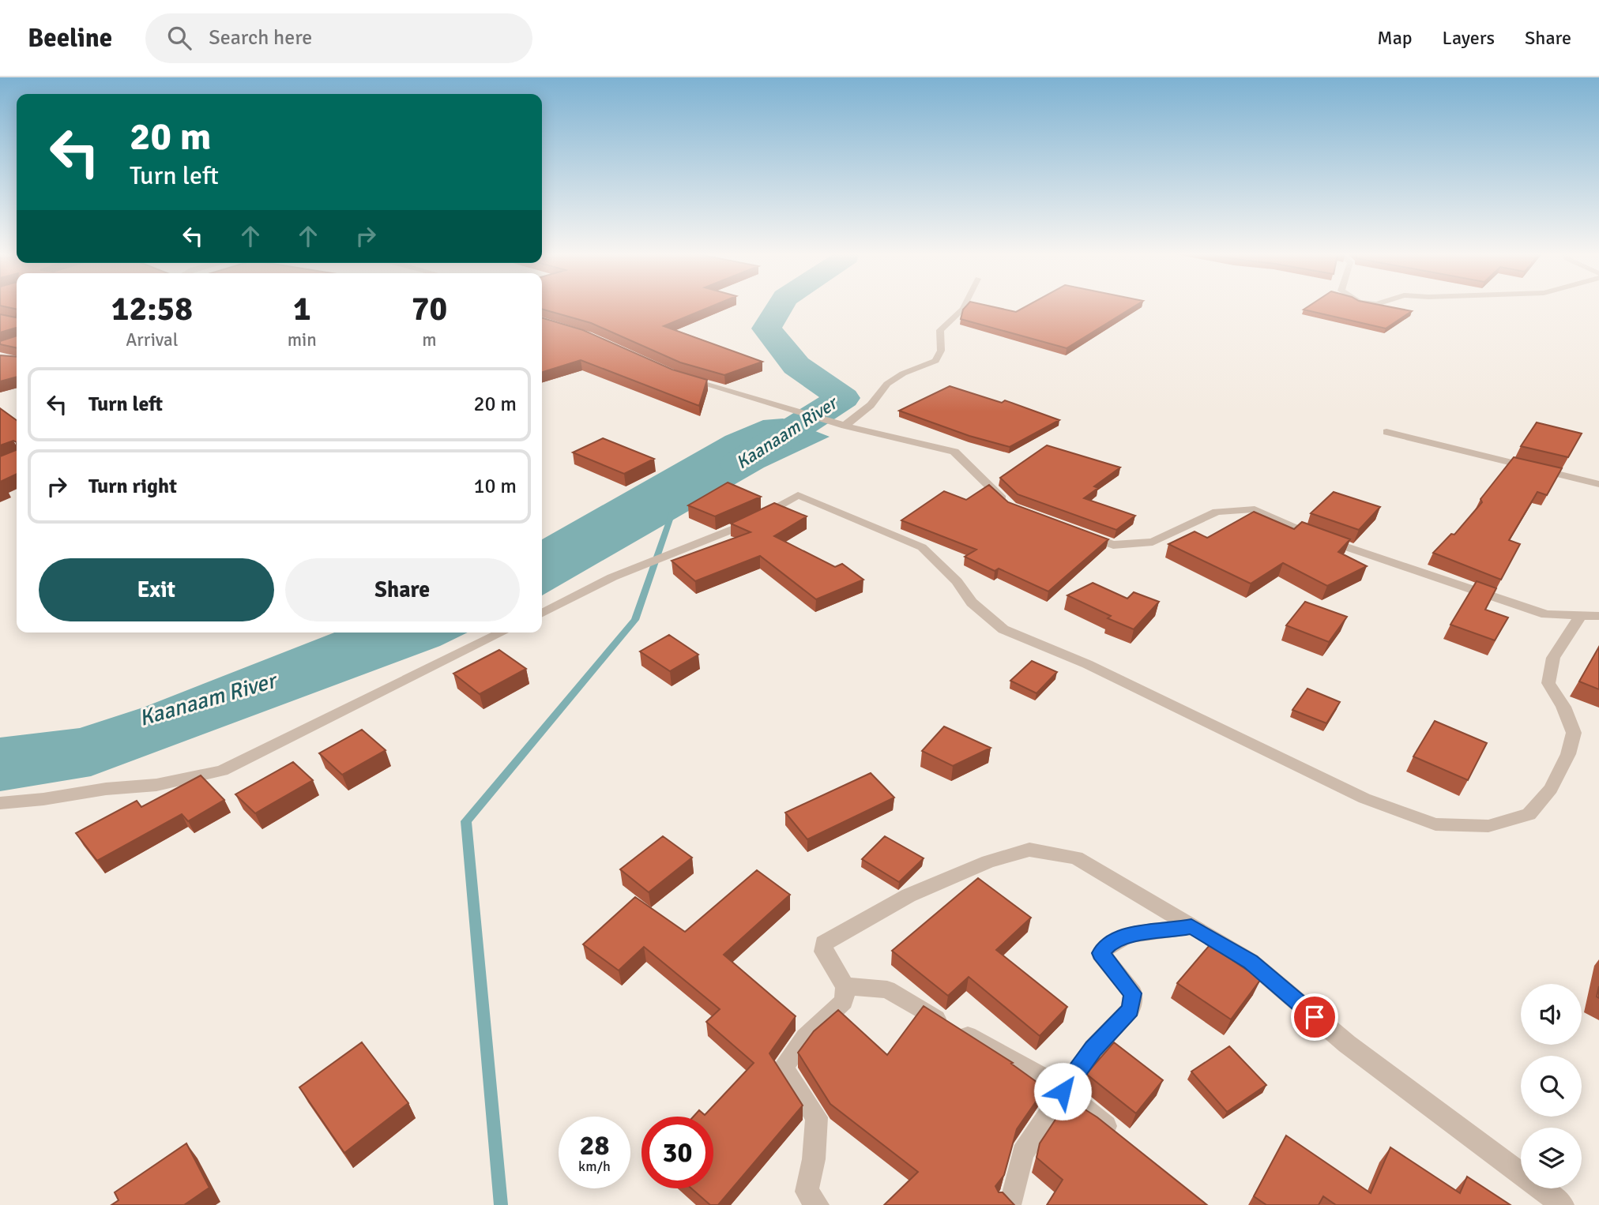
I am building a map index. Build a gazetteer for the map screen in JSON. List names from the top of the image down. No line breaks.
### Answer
{"water":["Kaanaam River"],"page":{"header":"Beeline","search":"Search here","nav":["Map","Layers","Share"],"turn":["20 m","Turn left"],"eta":["12:58","Arrival","1","min","70","m"],"list":[{"name":"Turn left","value":"20 m"},{"name":"Turn right","value":"10 m"}],"buttons":["Exit","Share"],"speed":"28 km/h","limit":"30"}}
